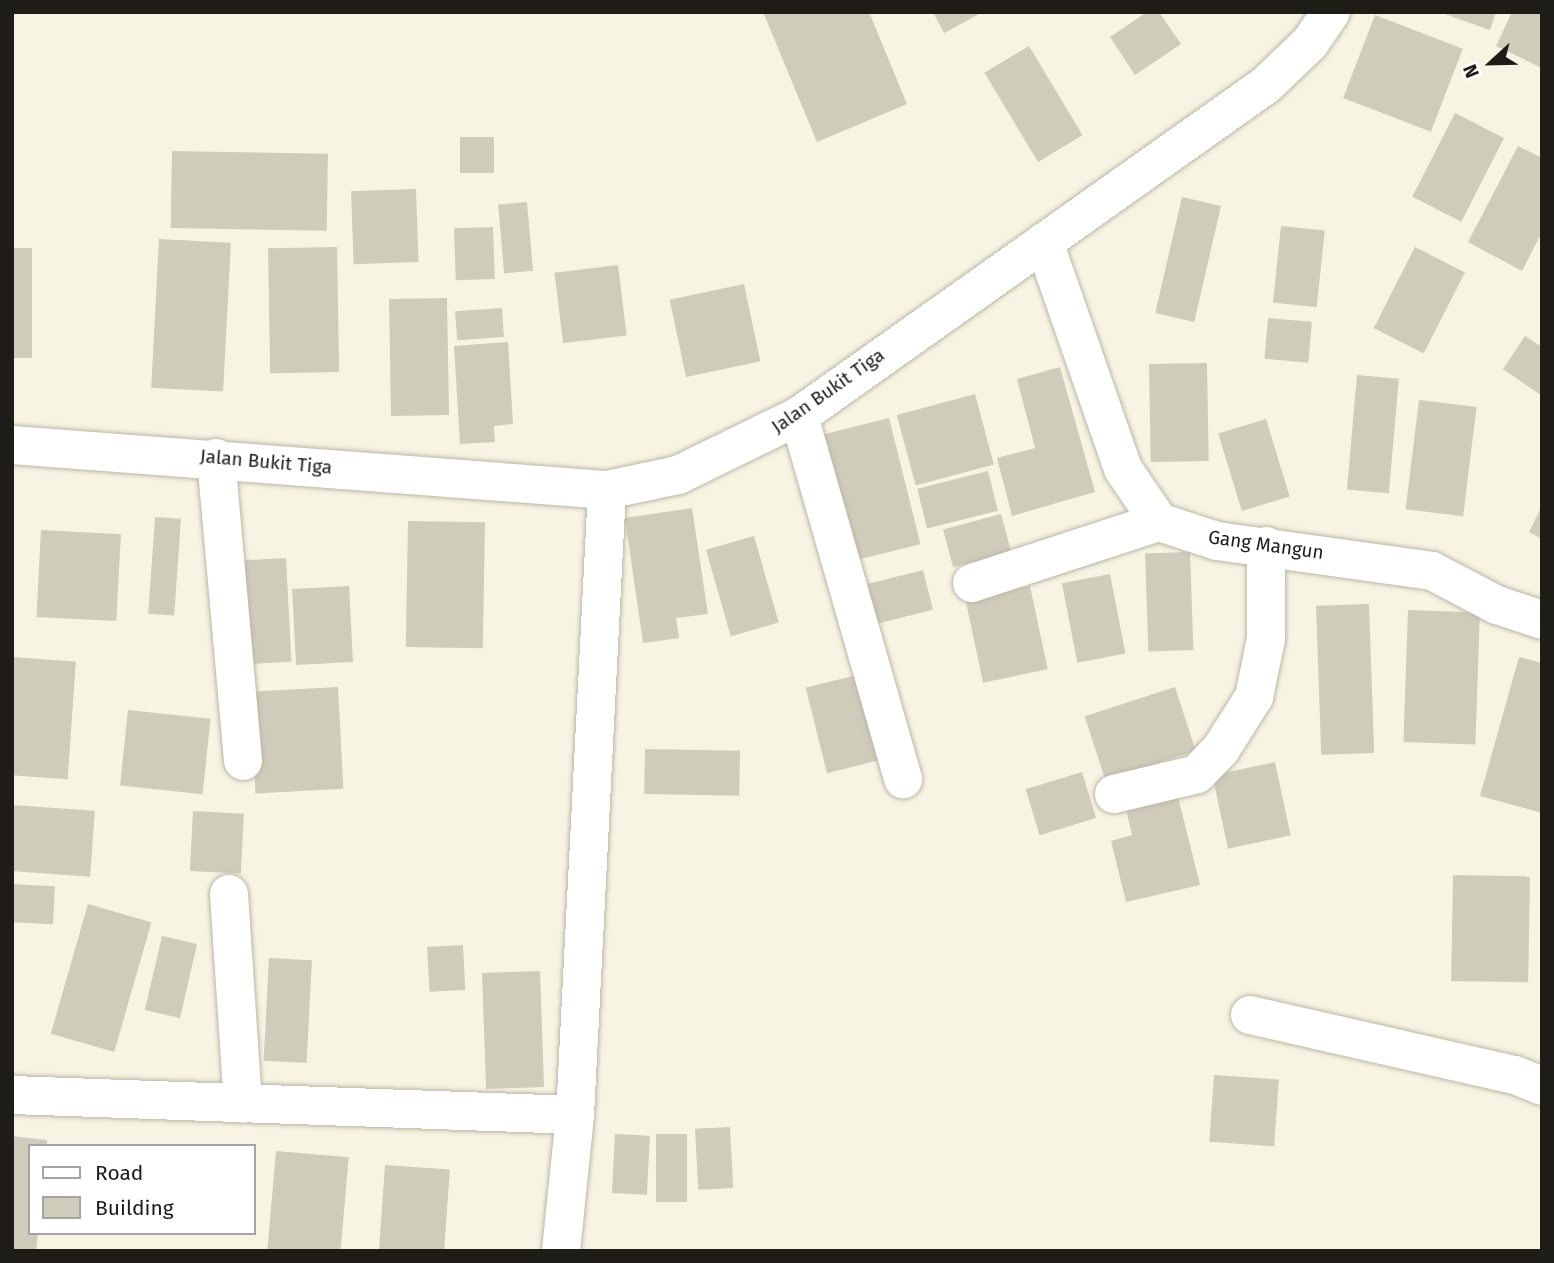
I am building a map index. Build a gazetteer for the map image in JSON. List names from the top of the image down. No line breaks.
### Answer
{"streets":{"street":["Jalan Bukit Tiga","Gang Mangun"]},"legend":["Road","Building"],"north":"left"}
